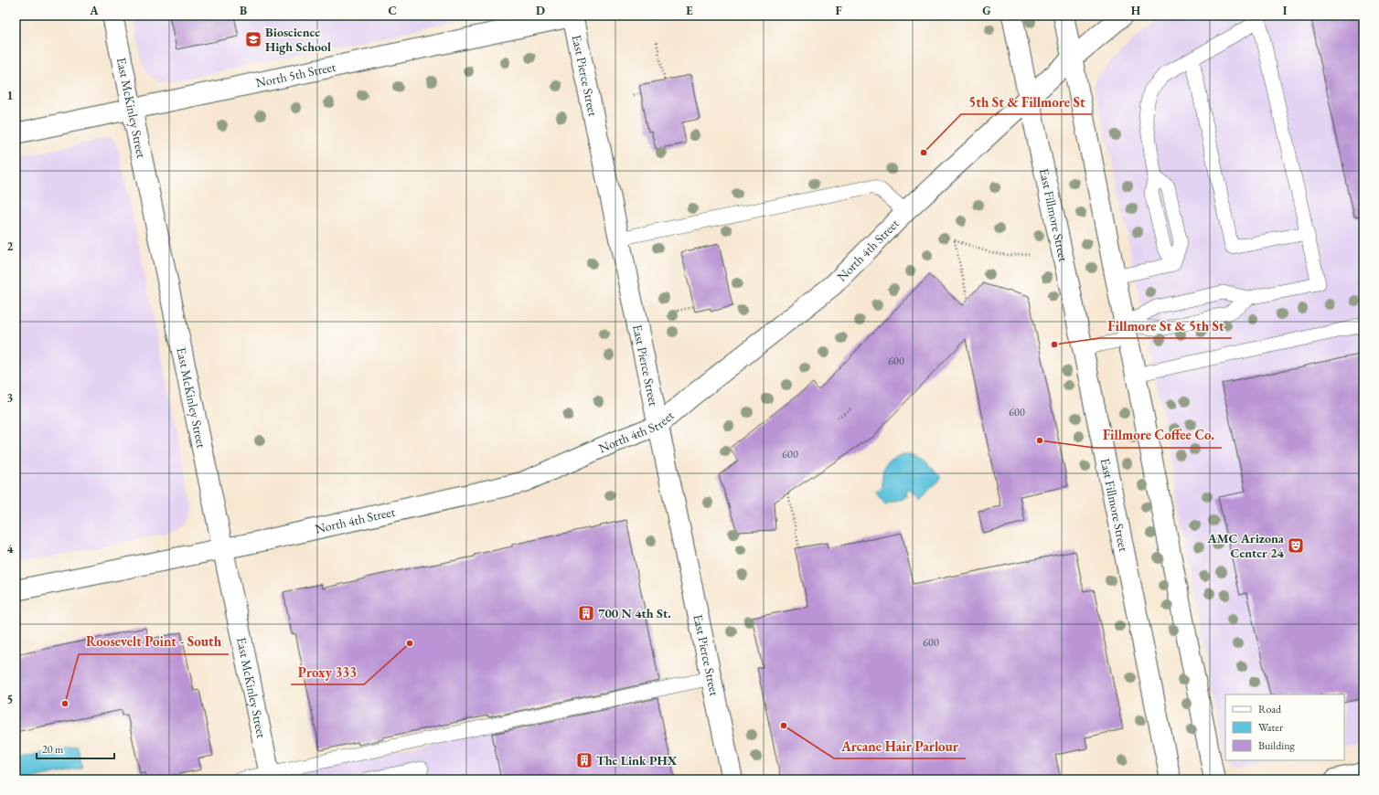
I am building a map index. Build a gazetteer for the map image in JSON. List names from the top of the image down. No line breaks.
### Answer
{"streets":{"street":["North 5th Street","East Pierce Street","East McKinley Street","East Fillmore Street","North 4th Street"]},"crossings":[["North 5th Street","East Pierce Street"],["North 5th Street","East McKinley Street"],["East Pierce Street","North 4th Street"],["East McKinley Street","North 4th Street"],["East Fillmore Street","North 4th Street"]],"places":{"school or university":["Bioscience High School"],"other":["5th St & Fillmore St","Fillmore St & 5th St","Fillmore Coffee Co.","Proxy 333","Roosevelt Point - South","Arcane Hair Parlour"],"theatre":["AMC Arizona Center 24"],"building":["700 N 4th St.","The Link PHX"]},"house_numbers":["600","600","600","600"],"legend":["Road","Water","Building"],"scale_bar":"20 m","grid":{"columns":["A","B","C","D","E","F","G","H","I"],"rows":["1","2","3","4","5"]}}
